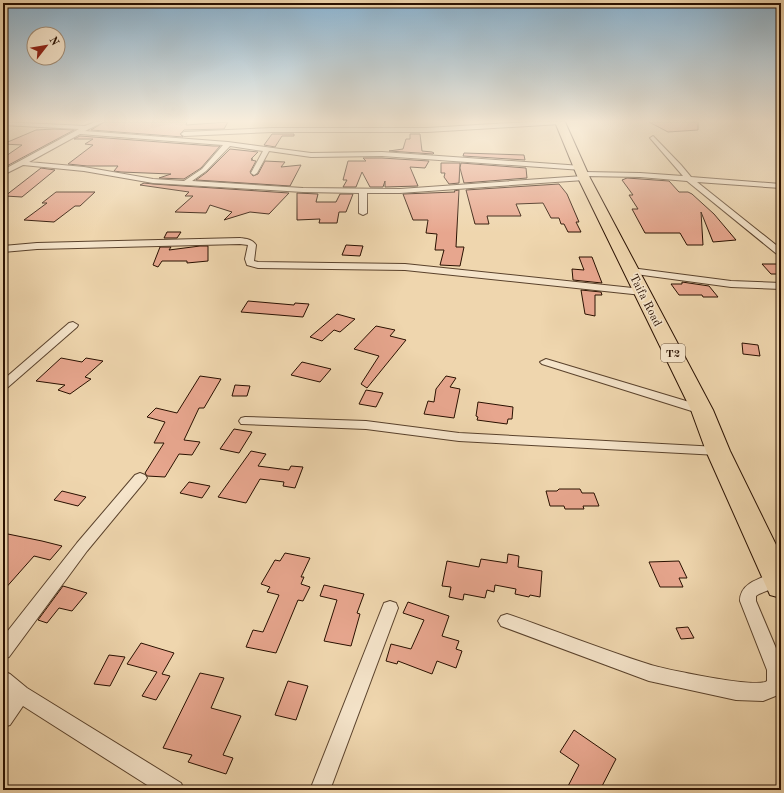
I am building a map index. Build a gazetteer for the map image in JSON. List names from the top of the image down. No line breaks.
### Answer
{"streets":{"highway":["Taifa Road","T2"]},"north":"top right"}
